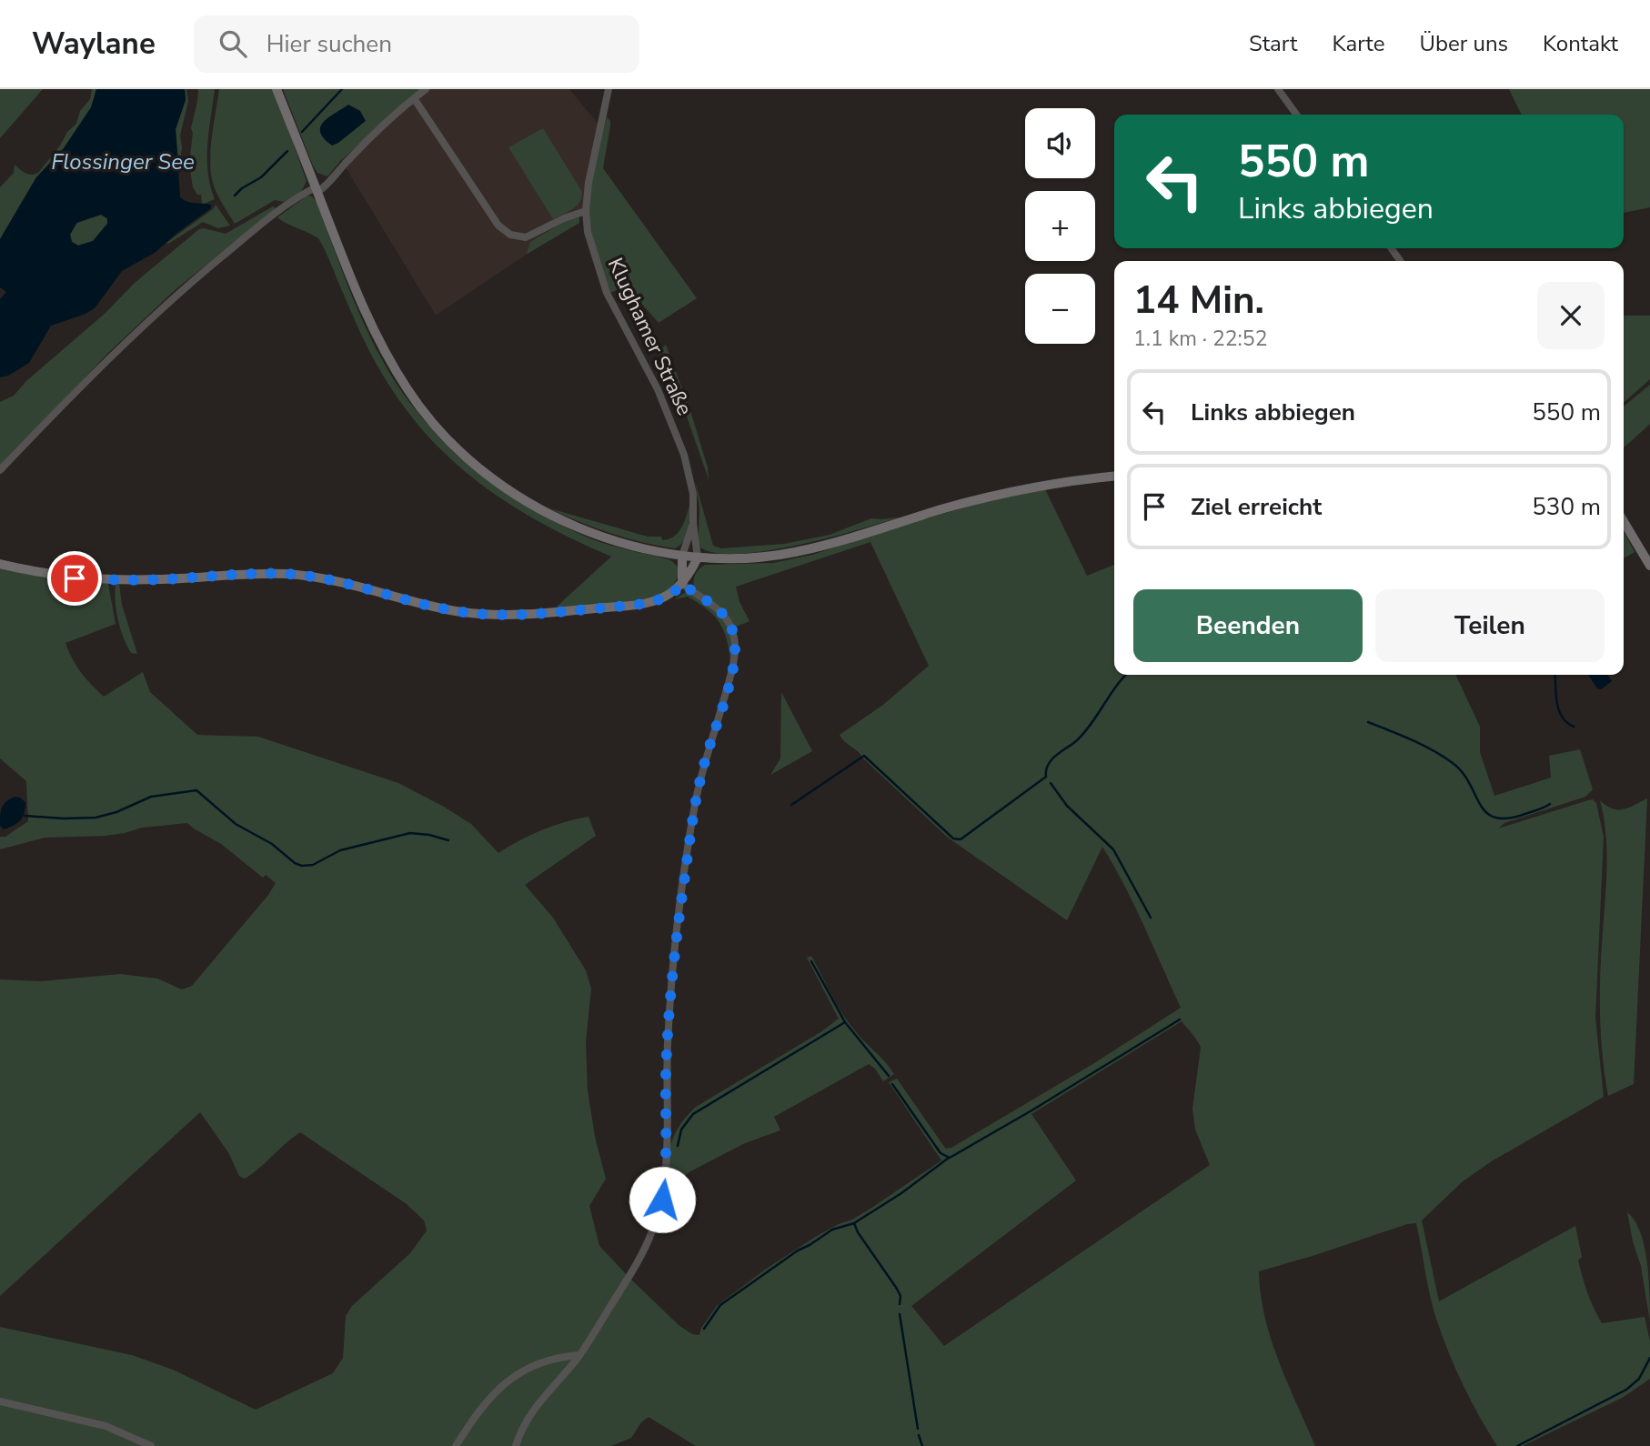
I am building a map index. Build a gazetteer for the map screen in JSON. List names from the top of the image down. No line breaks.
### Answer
{"streets":{"street":["Klughamer Straße"]},"water":["Flossinger See"],"page":{"header":"Waylane","search":"Hier suchen","nav":["Start","Karte","Über uns","Kontakt"],"map_buttons":["+","−"],"turn":["550 m","Links abbiegen"],"heading":["14 Min.","1.1 km · 22:52"],"list":[{"name":"Links abbiegen","value":"550 m"},{"name":"Ziel erreicht","value":"530 m"}],"buttons":["Beenden","Teilen"]}}
